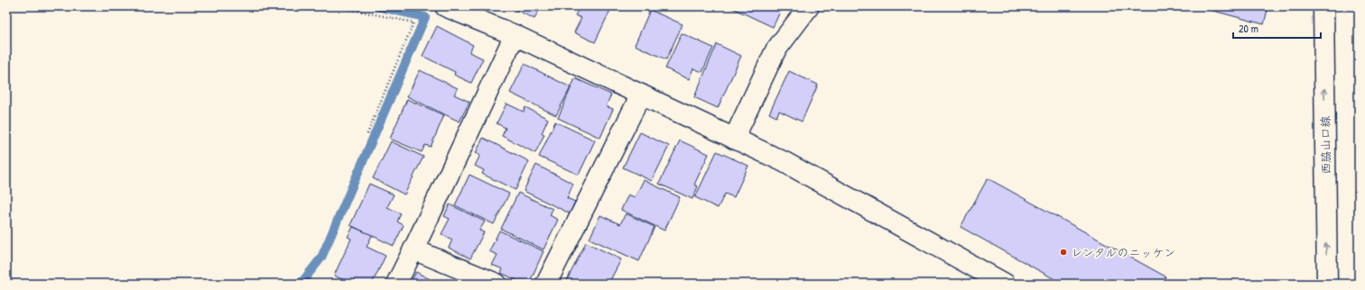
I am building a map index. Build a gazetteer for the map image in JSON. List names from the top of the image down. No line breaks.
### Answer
{"streets":{"street":["西脇山口線"]},"one_way":["西脇山口線"],"places":["レンタルのニッケン"],"scale_bar":"20 m"}
